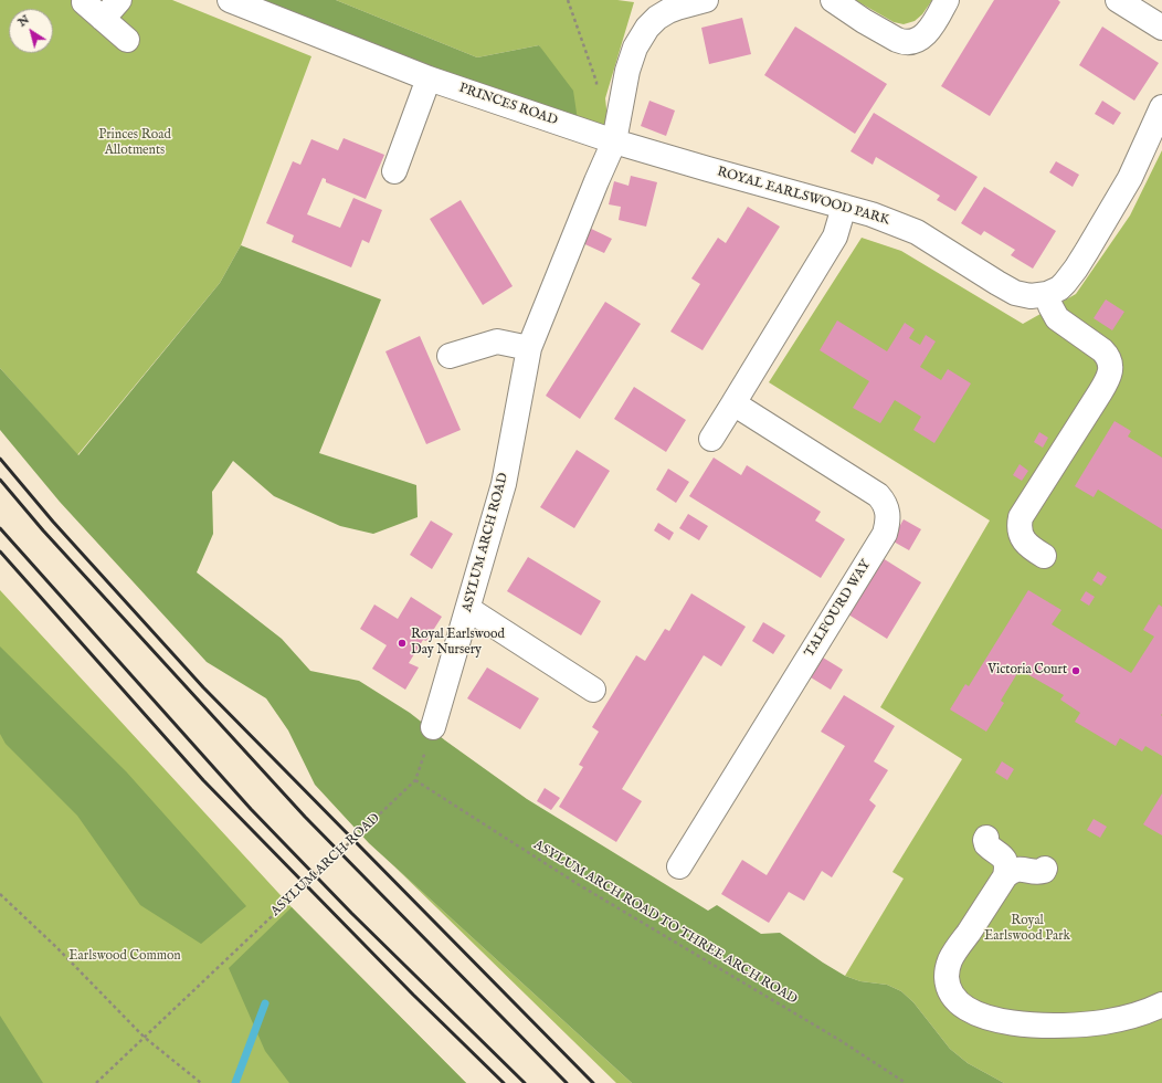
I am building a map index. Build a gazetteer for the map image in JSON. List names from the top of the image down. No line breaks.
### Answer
{"streets":{"street":["PRINCES ROAD","ROYAL EARLSWOOD PARK","ASYLUM ARCH ROAD","TALFOURD WAY"],"path":["ASYLUM ARCH ROAD TO THREE ARCH ROAD"]},"crossings":[["PRINCES ROAD","ROYAL EARLSWOOD PARK"],["PRINCES ROAD","ASYLUM ARCH ROAD"],["ROYAL EARLSWOOD PARK","ASYLUM ARCH ROAD"],["ASYLUM ARCH ROAD","ASYLUM ARCH ROAD TO THREE ARCH ROAD"]],"parks":["Princes Road Allotments","Royal Earlswood Park","Earlswood Common"],"places":["Royal Earlswood Day Nursery","Victoria Court"],"north":"top left"}
